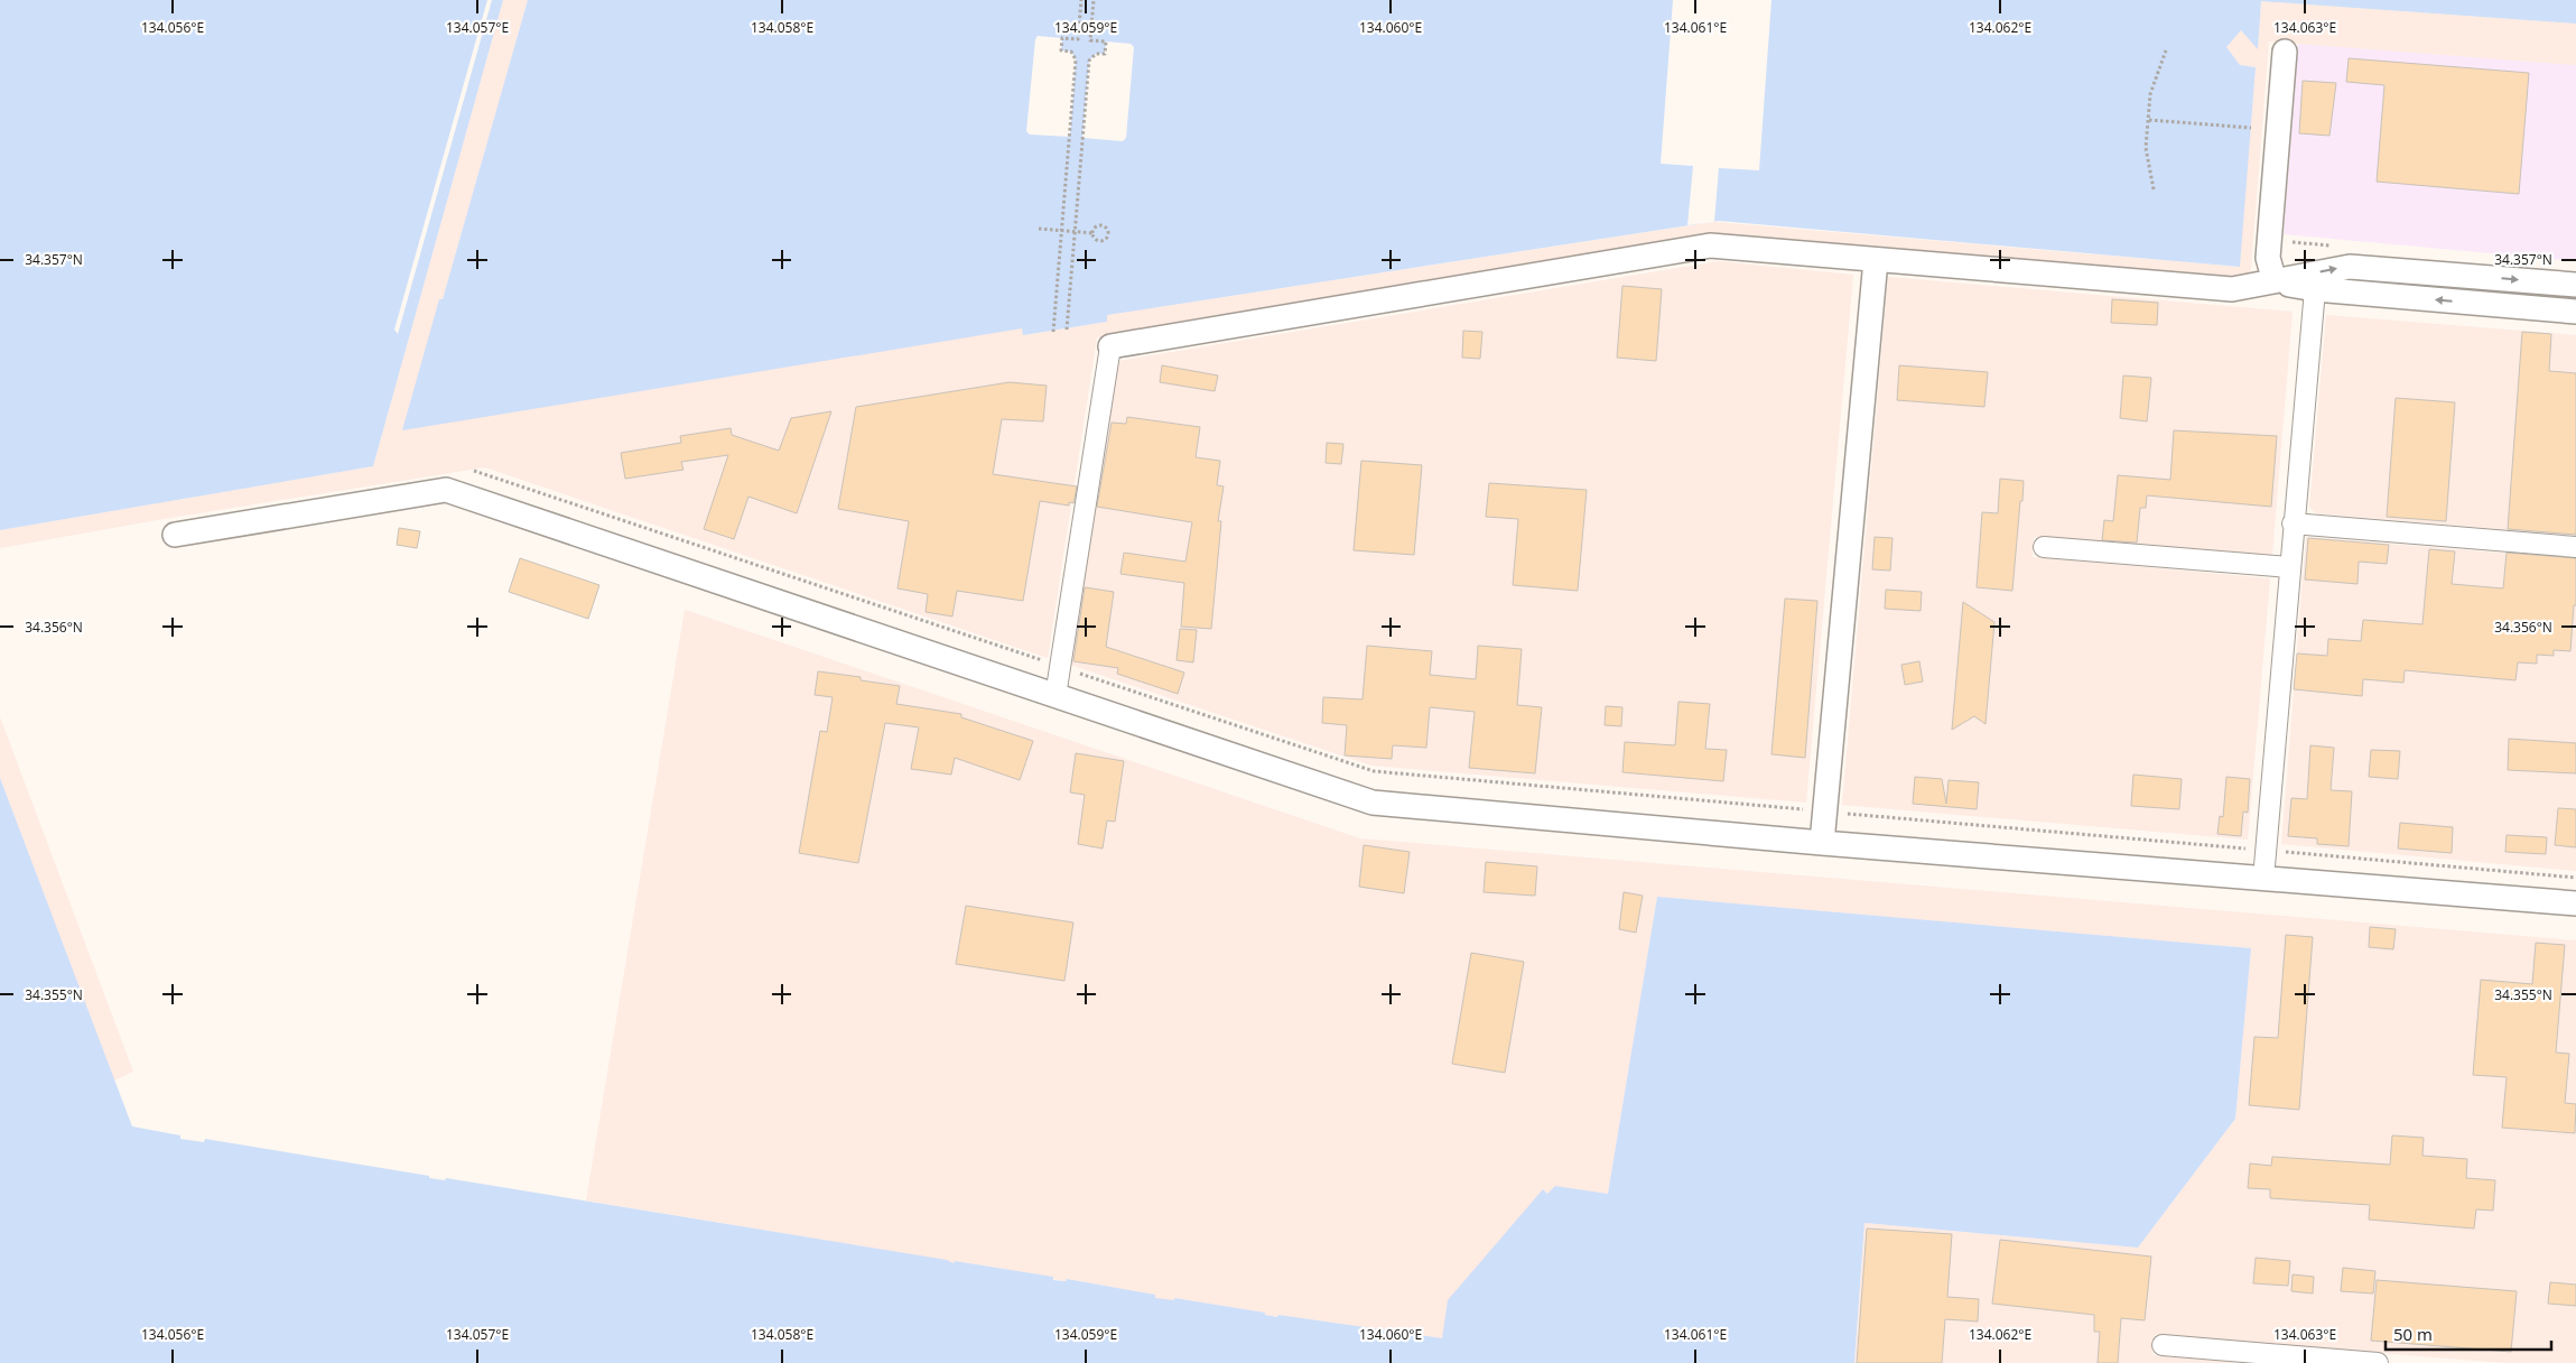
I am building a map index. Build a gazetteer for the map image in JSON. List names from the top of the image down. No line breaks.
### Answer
{"scale_bar":"50 m","coordinates":["134.056°E","134.057°E","134.058°E","134.059°E","134.060°E","134.061°E","134.062°E","134.063°E","34.357°N","34.356°N","34.355°N"]}
